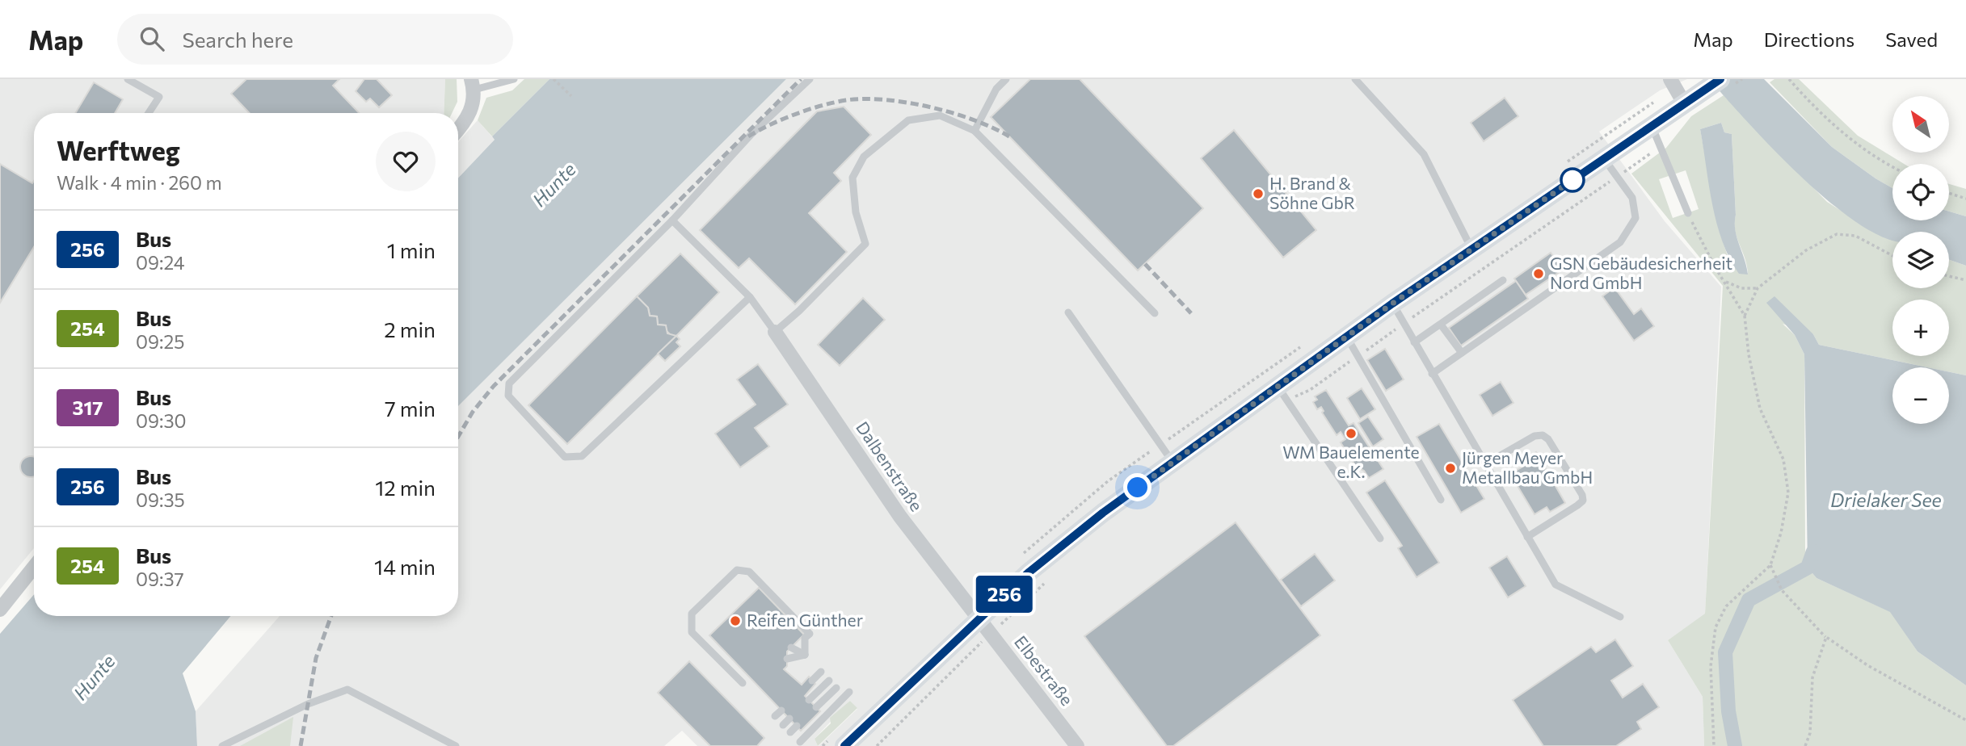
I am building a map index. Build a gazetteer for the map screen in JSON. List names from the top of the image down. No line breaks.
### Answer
{"streets":{"street":["Dalbenstraße","Elbestraße"]},"crossings":[["Dalbenstraße","Elbestraße"]],"water":["Hunte","Drielaker See"],"places":["H. Brand & Söhne GbR","GSN Gebäudesicherheit Nord GmbH","WM Bauelemente e.K.","Jürgen Meyer Metallbau GmbH","Reifen Günther"],"lines":["bus line 256"],"north":"top left","page":{"header":"Map","search":"Search here","nav":["Map","Directions","Saved"],"on_map":"256","map_buttons":["+","−"],"heading":["Werftweg","Walk · 4 min · 260 m"],"list":[{"mark":"256","name":"Bus","note":"09:24","value":"1 min"},{"mark":"254","name":"Bus","note":"09:25","value":"2 min"},{"mark":"317","name":"Bus","note":"09:30","value":"7 min"},{"mark":"256","name":"Bus","note":"09:35","value":"12 min"},{"mark":"254","name":"Bus","note":"09:37","value":"14 min"}]}}
